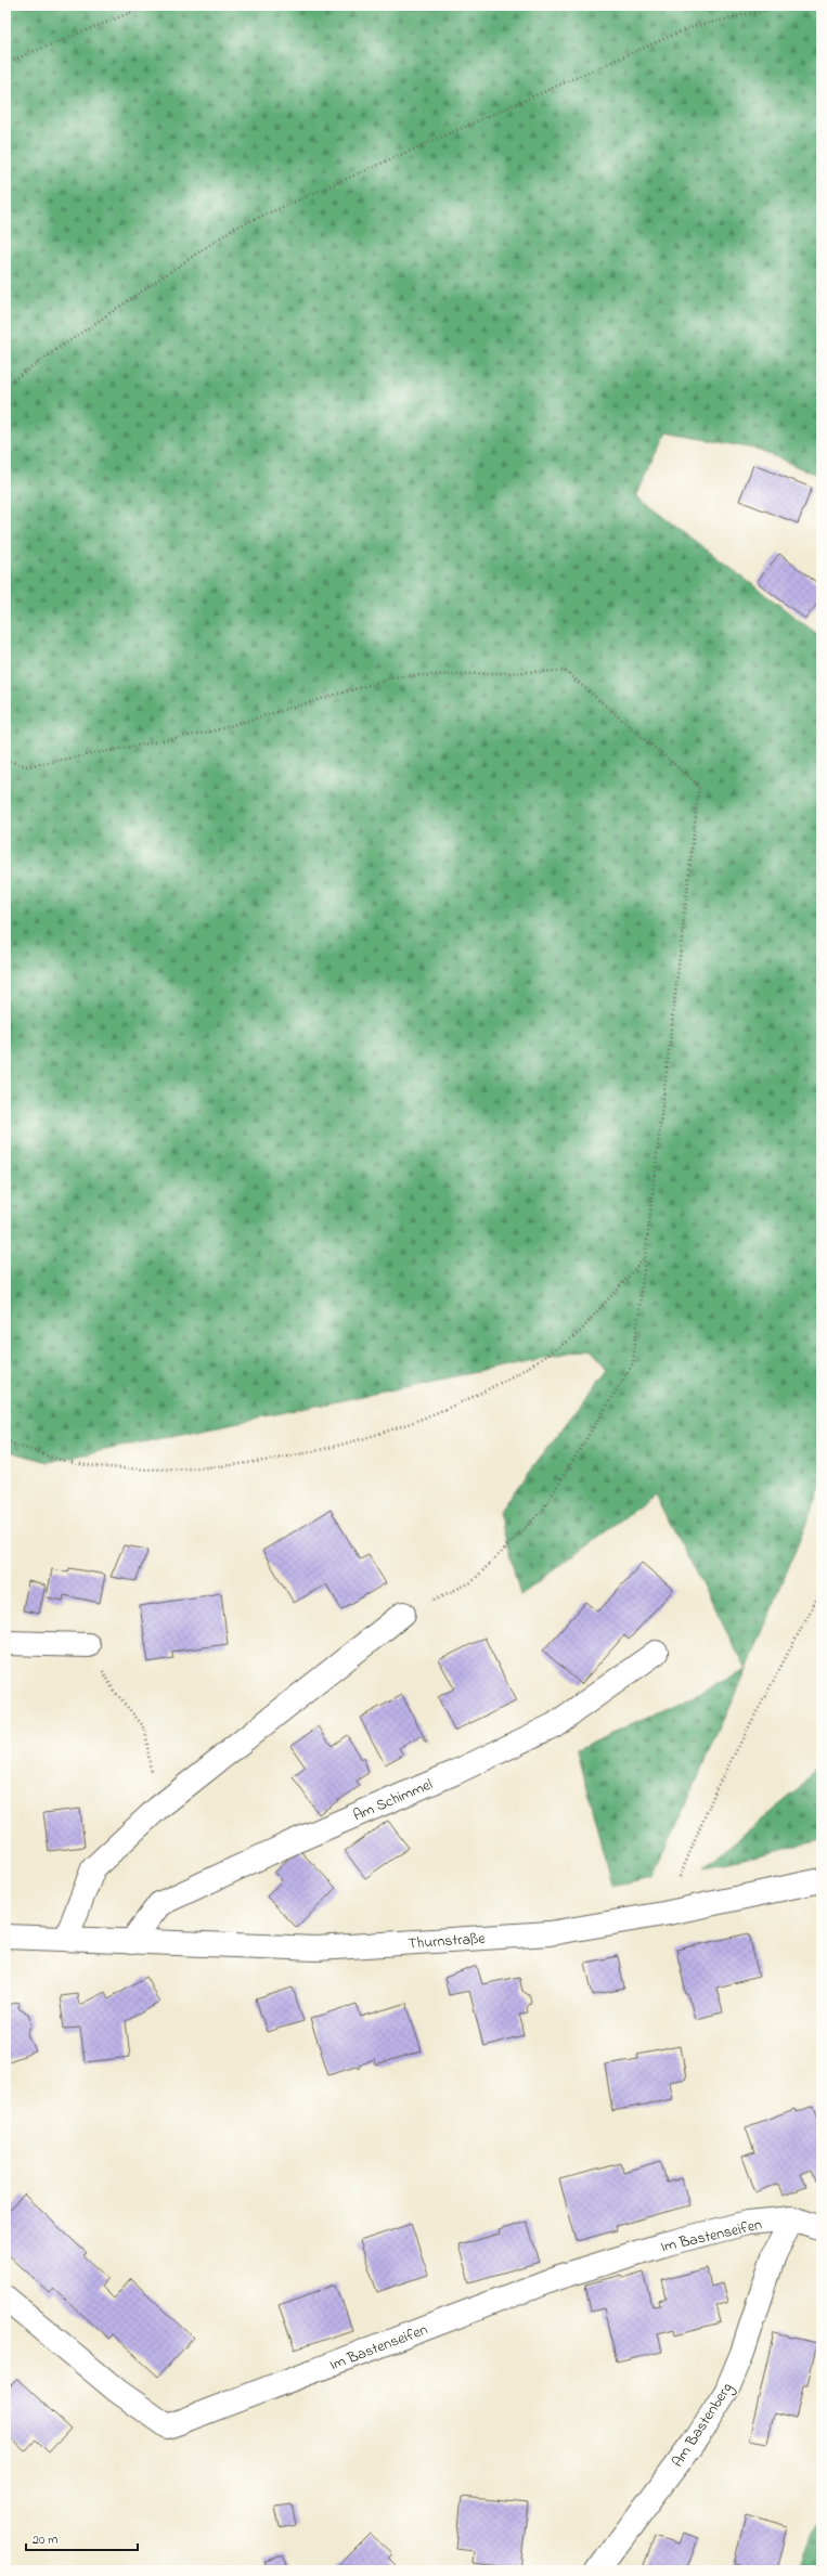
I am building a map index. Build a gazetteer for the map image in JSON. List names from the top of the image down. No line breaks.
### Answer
{"streets":{"street":["Am Schimmel","Thurnstraße","Im Bastenseifen","Am Bastenberg"]},"crossings":[["Am Schimmel","Thurnstraße"],["Im Bastenseifen","Am Bastenberg"]],"scale_bar":"20 m"}
